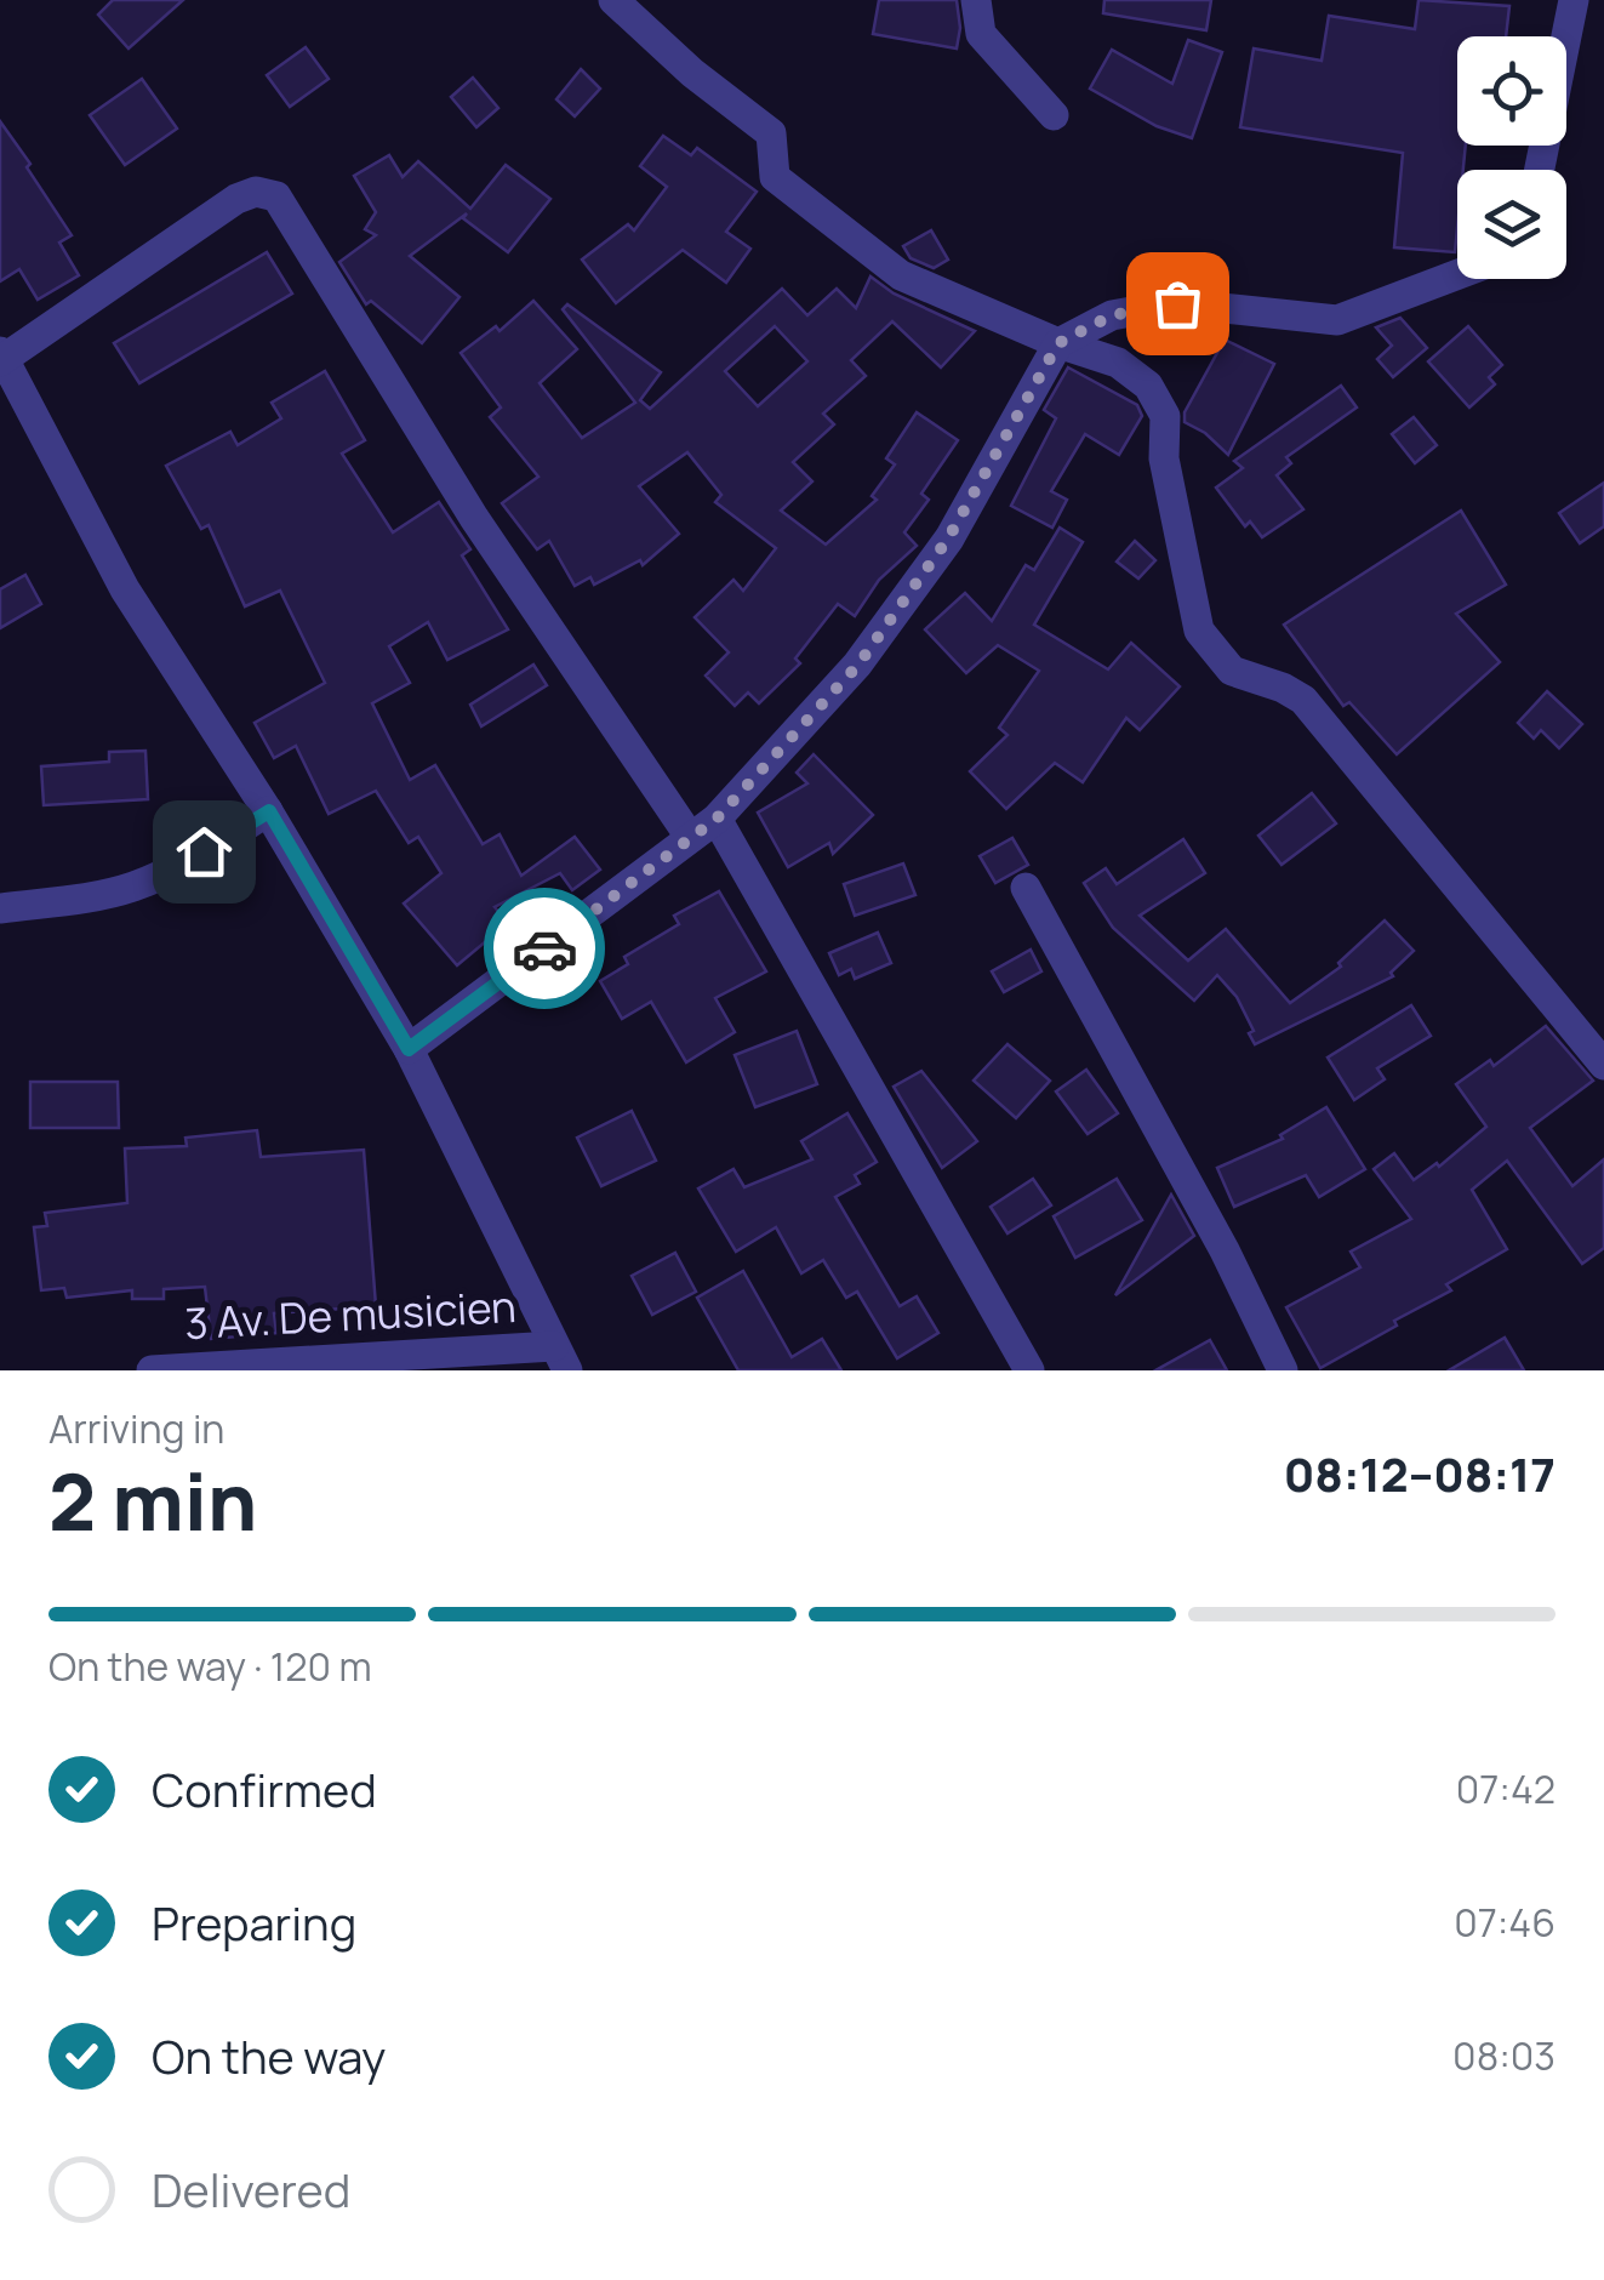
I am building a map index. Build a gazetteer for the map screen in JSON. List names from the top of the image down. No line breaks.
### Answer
{"streets":{"street":["3 Av. De musicien"]},"page":{"heading":["2 min","Arriving in","08:12–08:17"],"bar":"On the way · 120 m","list":[["Confirmed","07:42"],["Preparing","07:46"],["On the way","08:03"],"Delivered"]}}
